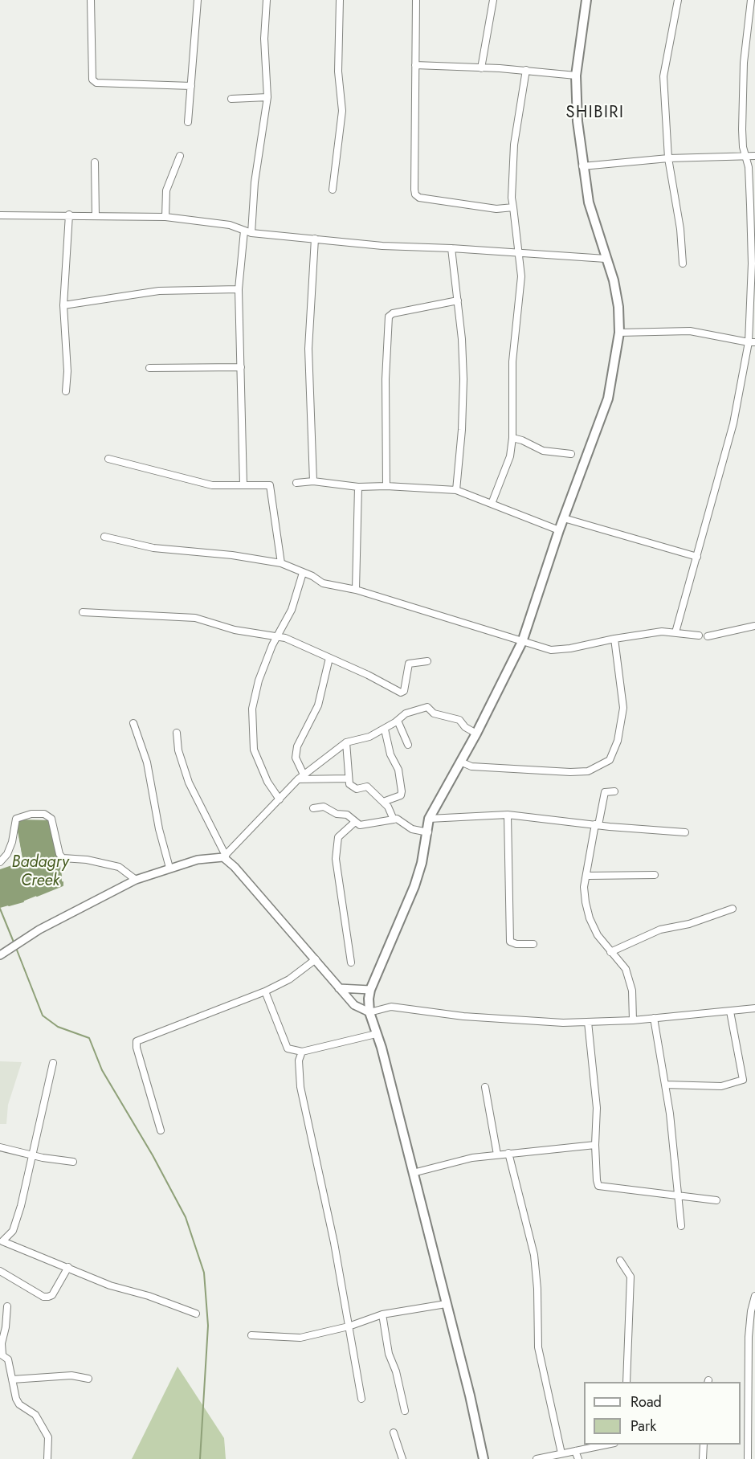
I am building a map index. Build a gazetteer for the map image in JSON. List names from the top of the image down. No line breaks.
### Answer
{"districts":["SHIBIRI"],"water":["Badagry Creek"],"legend":["Road","Park"]}
